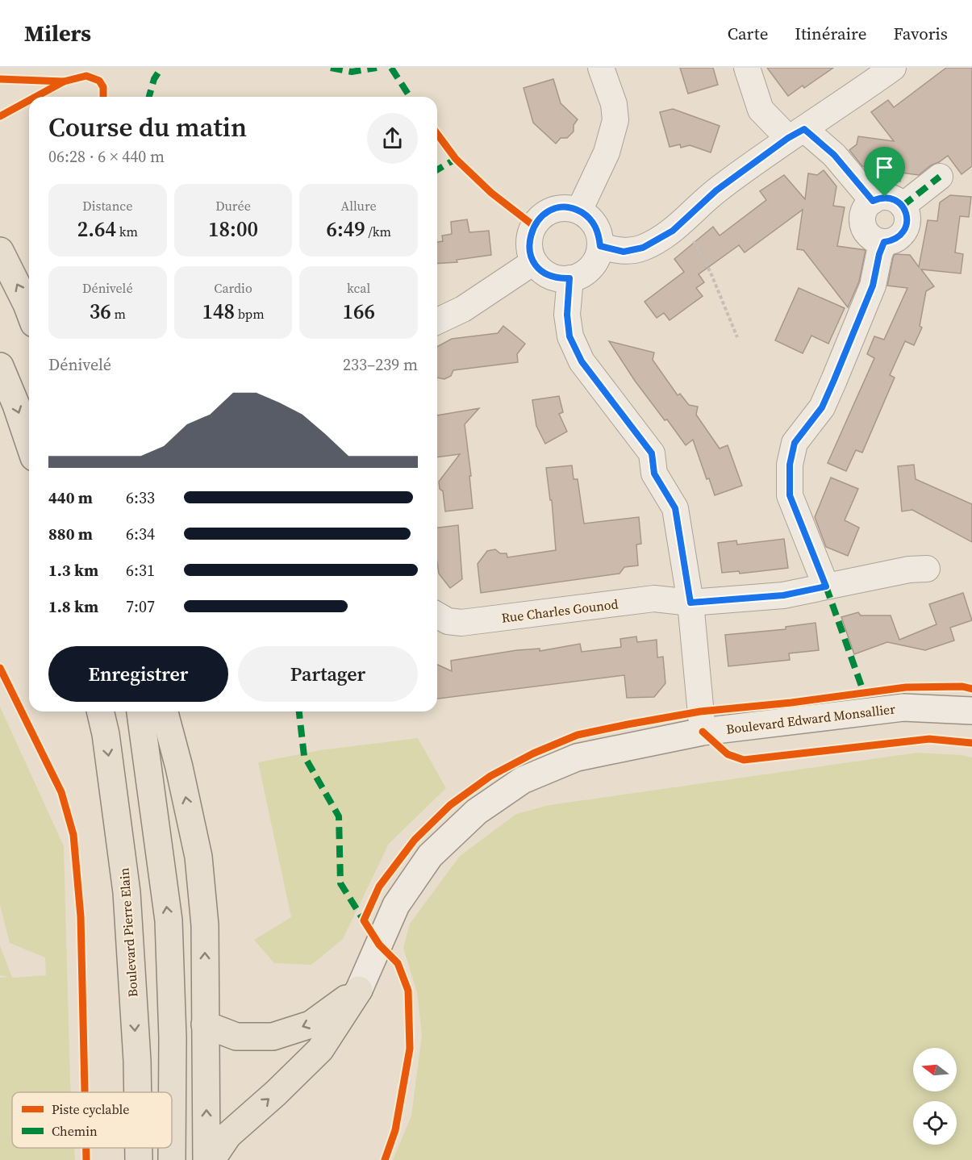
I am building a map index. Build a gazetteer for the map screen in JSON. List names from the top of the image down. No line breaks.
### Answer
{"streets":{"main road":["Boulevard Pierre Elain"],"street":["Rue Charles Gounod","Boulevard Edward Monsallier"]},"legend":["Piste cyclable","Chemin"],"north":"left","page":{"header":"Milers","nav":["Carte","Itinéraire","Favoris"],"heading":["Course du matin","06:28 · 6 × 440 m"],"stats":[["Distance","2.64 km"],["Durée","18:00"],["Allure","6:49 /km"],["Dénivelé","36 m"],["Cardio","148 bpm"],["kcal","166"]],"chart":["Dénivelé","233–239 m"],"list":[{"name":"440 m","note":"6:33"},{"name":"880 m","note":"6:34"},{"name":"1.3 km","note":"6:31"},{"name":"1.8 km","note":"7:07"}],"buttons":["Enregistrer","Partager"]}}
